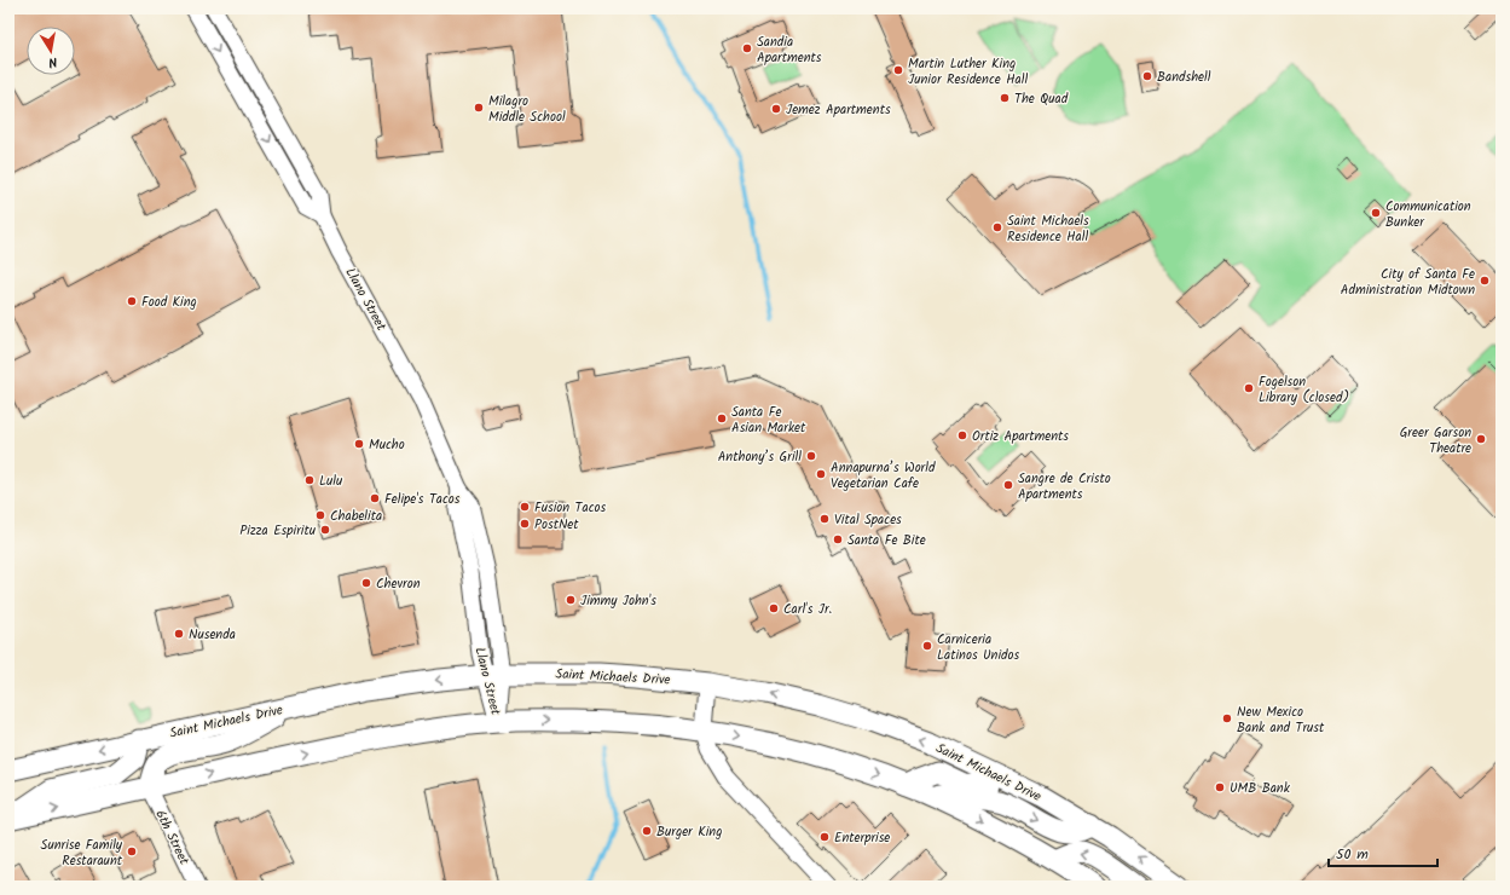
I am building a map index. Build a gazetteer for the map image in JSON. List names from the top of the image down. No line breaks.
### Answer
{"streets":{"main road":["Saint Michaels Drive"],"street":["Llano Street","6th Street"]},"crossings":[["Llano Street","Saint Michaels Drive"]],"places":["Sandia Apartments","Martin Luther King Junior Residence Hall","Bandshell","The Quad","Milagro Middle School","Jemez Apartments","Communication Bunker","Saint Michaels Residence Hall","City of Santa Fe Administration Midtown","Food King","Fogelson Library (closed)","Santa Fe Asian Market","Ortiz Apartments","Greer Garson Theatre","Mucho","Anthony’s Grill","Annapurna’s World Vegetarian Cafe","Lulu","Sangre de Cristo Apartments","Felipe's Tacos","Fusion Tacos","Chabelita","Vital Spaces","PostNet","Pizza Espiritu","Santa Fe Bite","Chevron","Jimmy John's","Carl's Jr.","Nusenda","Carniceria Latinos Unidos","New Mexico Bank and Trust","UMB Bank","Burger King","Enterprise","Sunrise Family Restaraunt"],"scale_bar":"50 m","north":"bottom"}
